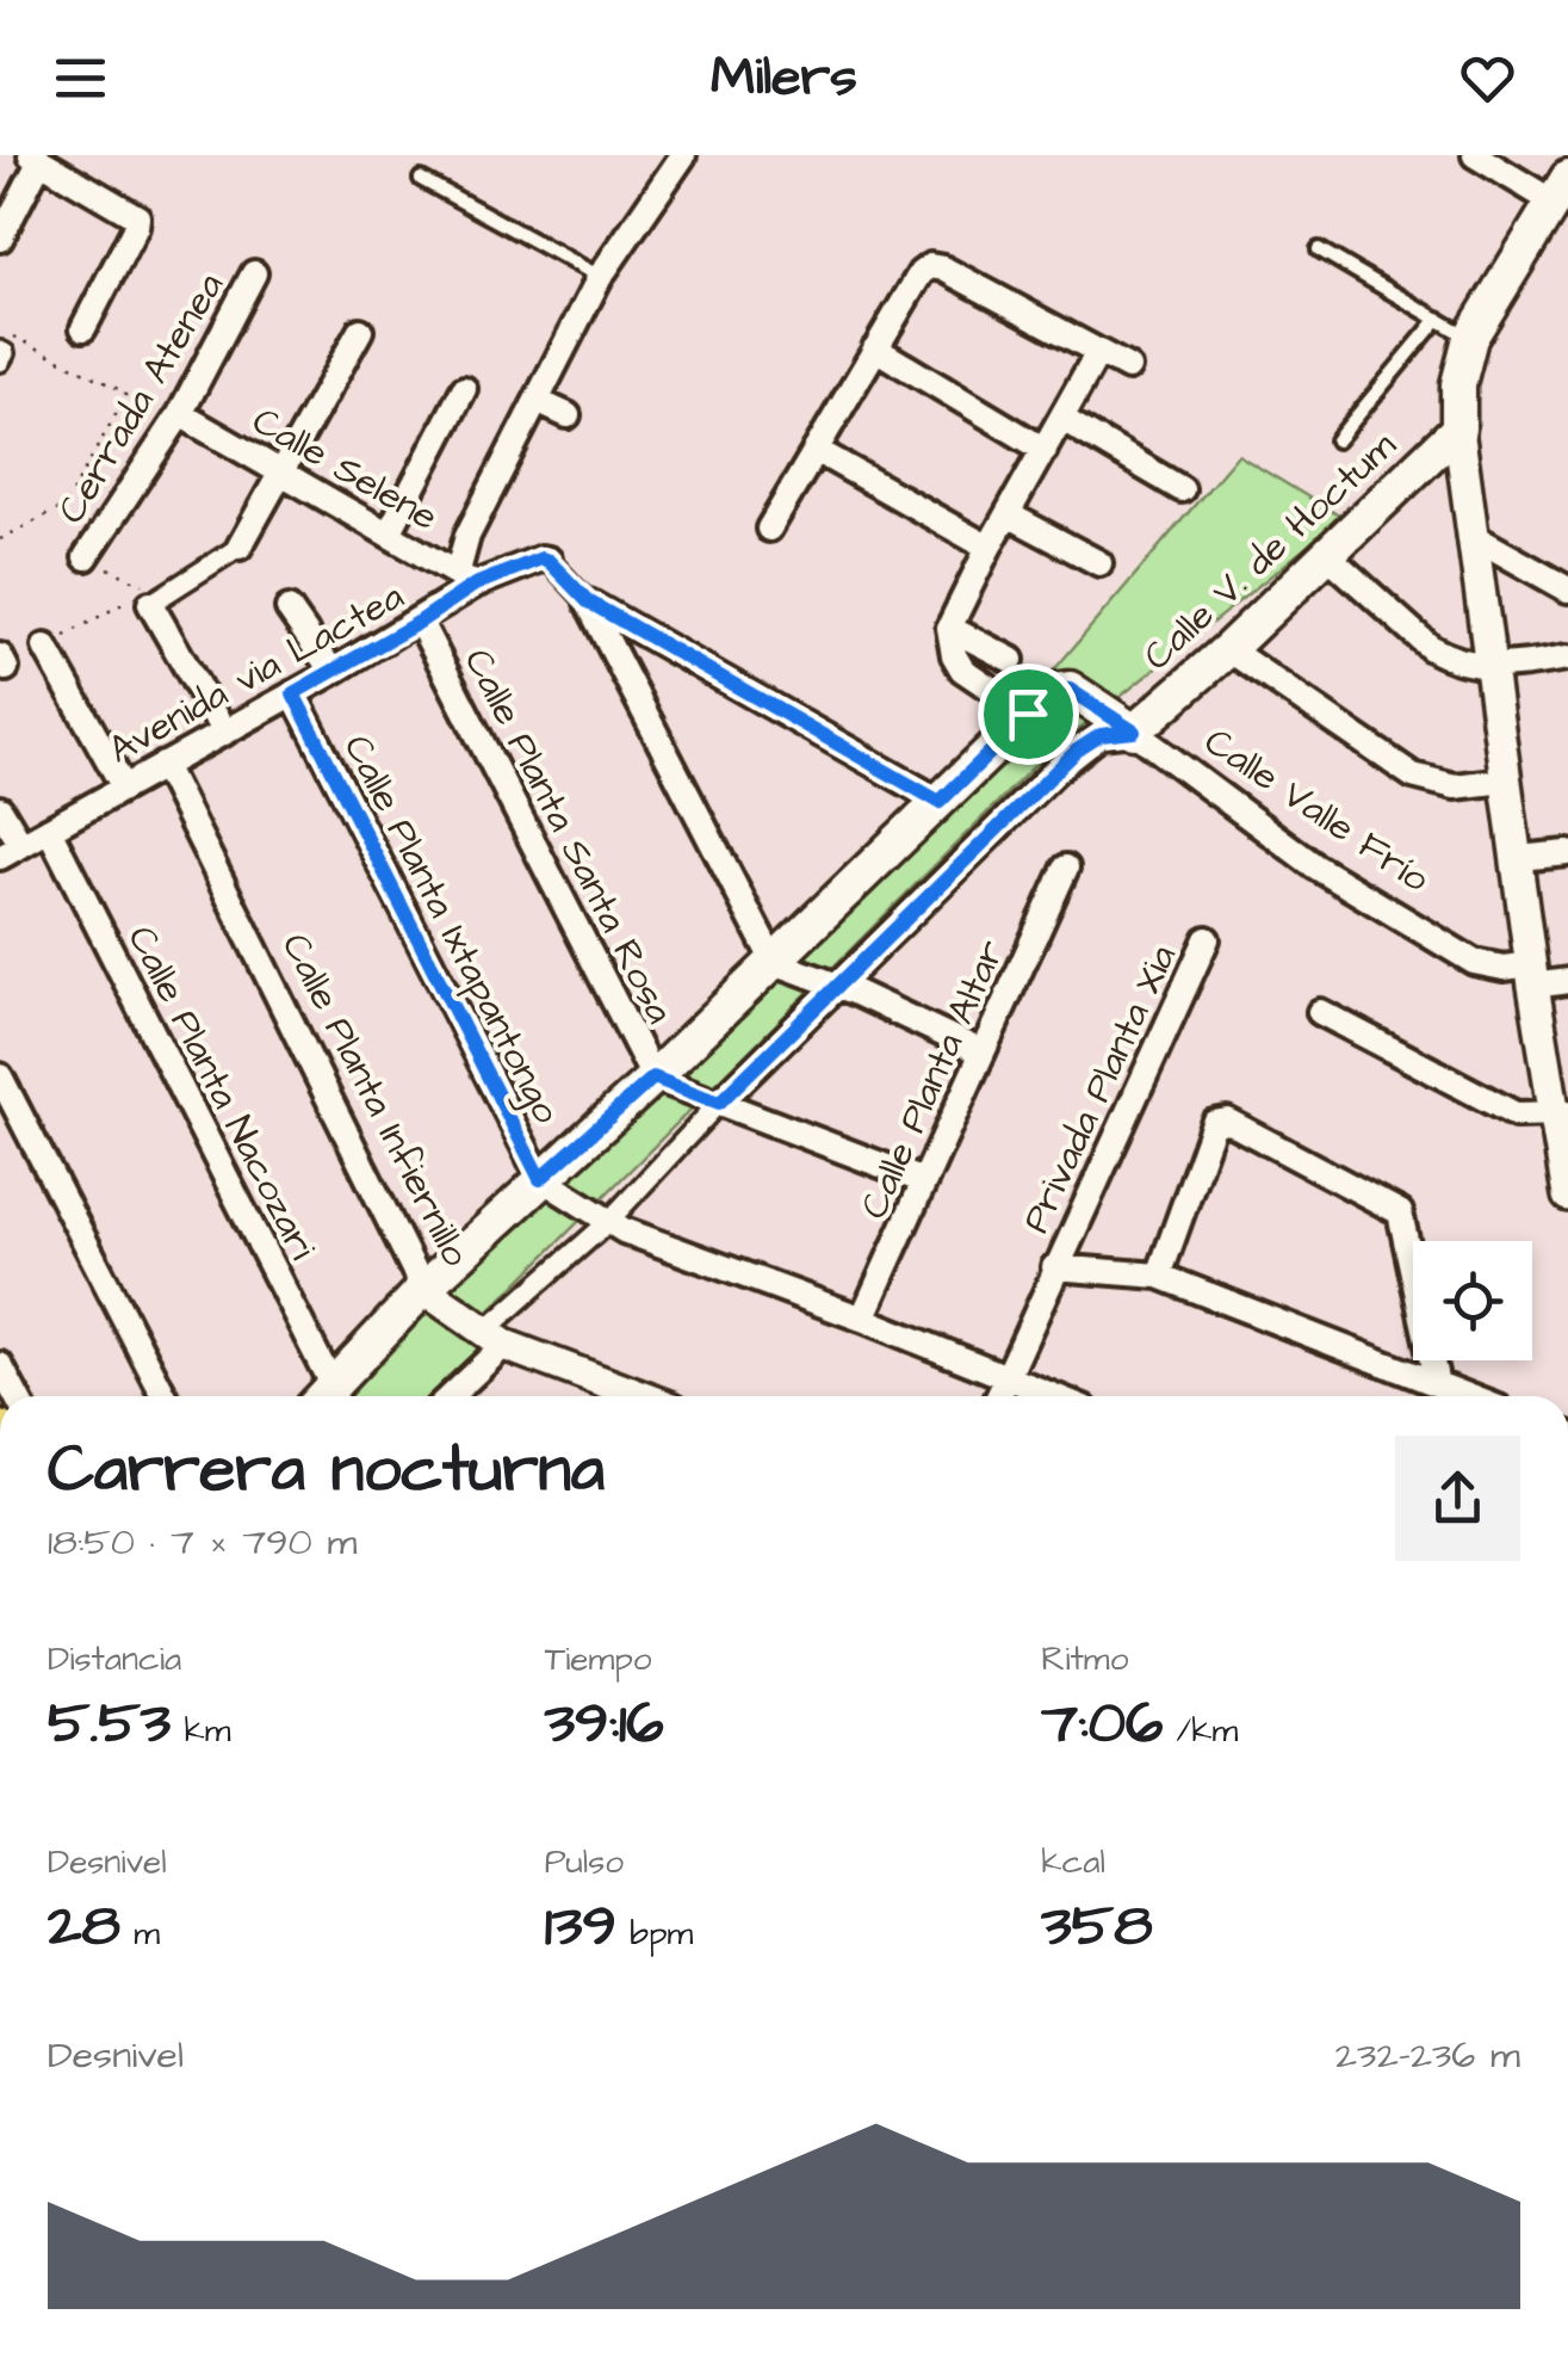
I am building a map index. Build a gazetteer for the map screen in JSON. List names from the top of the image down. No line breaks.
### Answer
{"streets":{"main road":["Calle V. de Hoctum","Calle Valle Frío"],"street":["Cerrada Atenea","Calle Selene","Avenida via Lactea","Calle Planta Santa Rosa","Calle Planta Ixtapantongo","Calle Planta Altar","Privada Planta Xia","Calle Planta Nacozari","Calle Planta Infiernillo"]},"crossings":[["Cerrada Atenea","Calle Selene"],["Calle Selene","Avenida via Lactea"],["Calle V. de Hoctum","Calle Valle Frío"],["Avenida via Lactea","Calle Planta Santa Rosa"],["Avenida via Lactea","Calle Planta Ixtapantongo"],["Avenida via Lactea","Calle Planta Nacozari"],["Avenida via Lactea","Calle Planta Infiernillo"],["Calle Planta Santa Rosa","Calle Planta Altar"],["Calle Planta Ixtapantongo","Calle Planta Altar"],["Calle Planta Ixtapantongo","Privada Planta Xia"]],"page":{"header":"Milers","heading":["Carrera nocturna","18:50 · 7 × 790 m"],"stats":[["Distancia","5.53 km"],["Tiempo","39:16"],["Ritmo","7:06 /km"],["Desnivel","28 m"],["Pulso","139 bpm"],["kcal","358"]],"chart":["Desnivel","232–236 m"]}}
